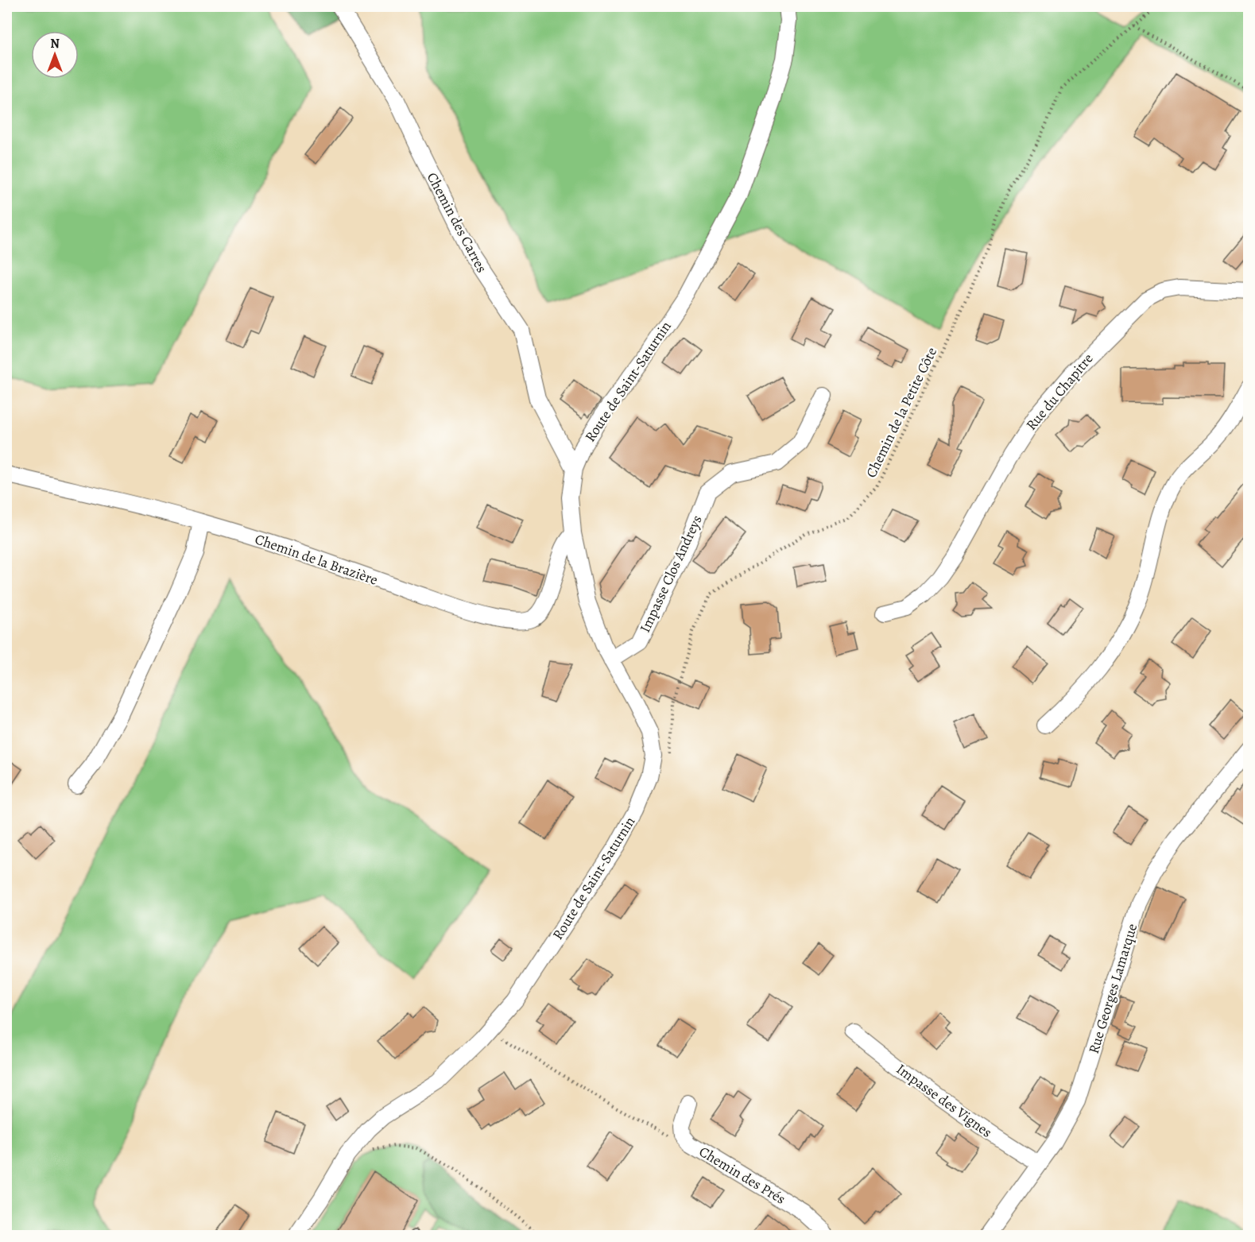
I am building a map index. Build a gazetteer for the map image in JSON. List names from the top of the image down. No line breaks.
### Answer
{"streets":{"street":["Chemin des Carres","Route de Saint-Saturnin","Rue du Chapitre","Chemin de la Brazière","Impasse Clos Andreys","Rue Georges Lamarque","Impasse des Vignes","Chemin des Prés"],"path":["Chemin de la Petite Côte"]},"crossings":[["Chemin des Carres","Route de Saint-Saturnin"],["Route de Saint-Saturnin","Chemin de la Brazière"],["Route de Saint-Saturnin","Impasse Clos Andreys"],["Rue Georges Lamarque","Impasse des Vignes"]],"north":"top"}
